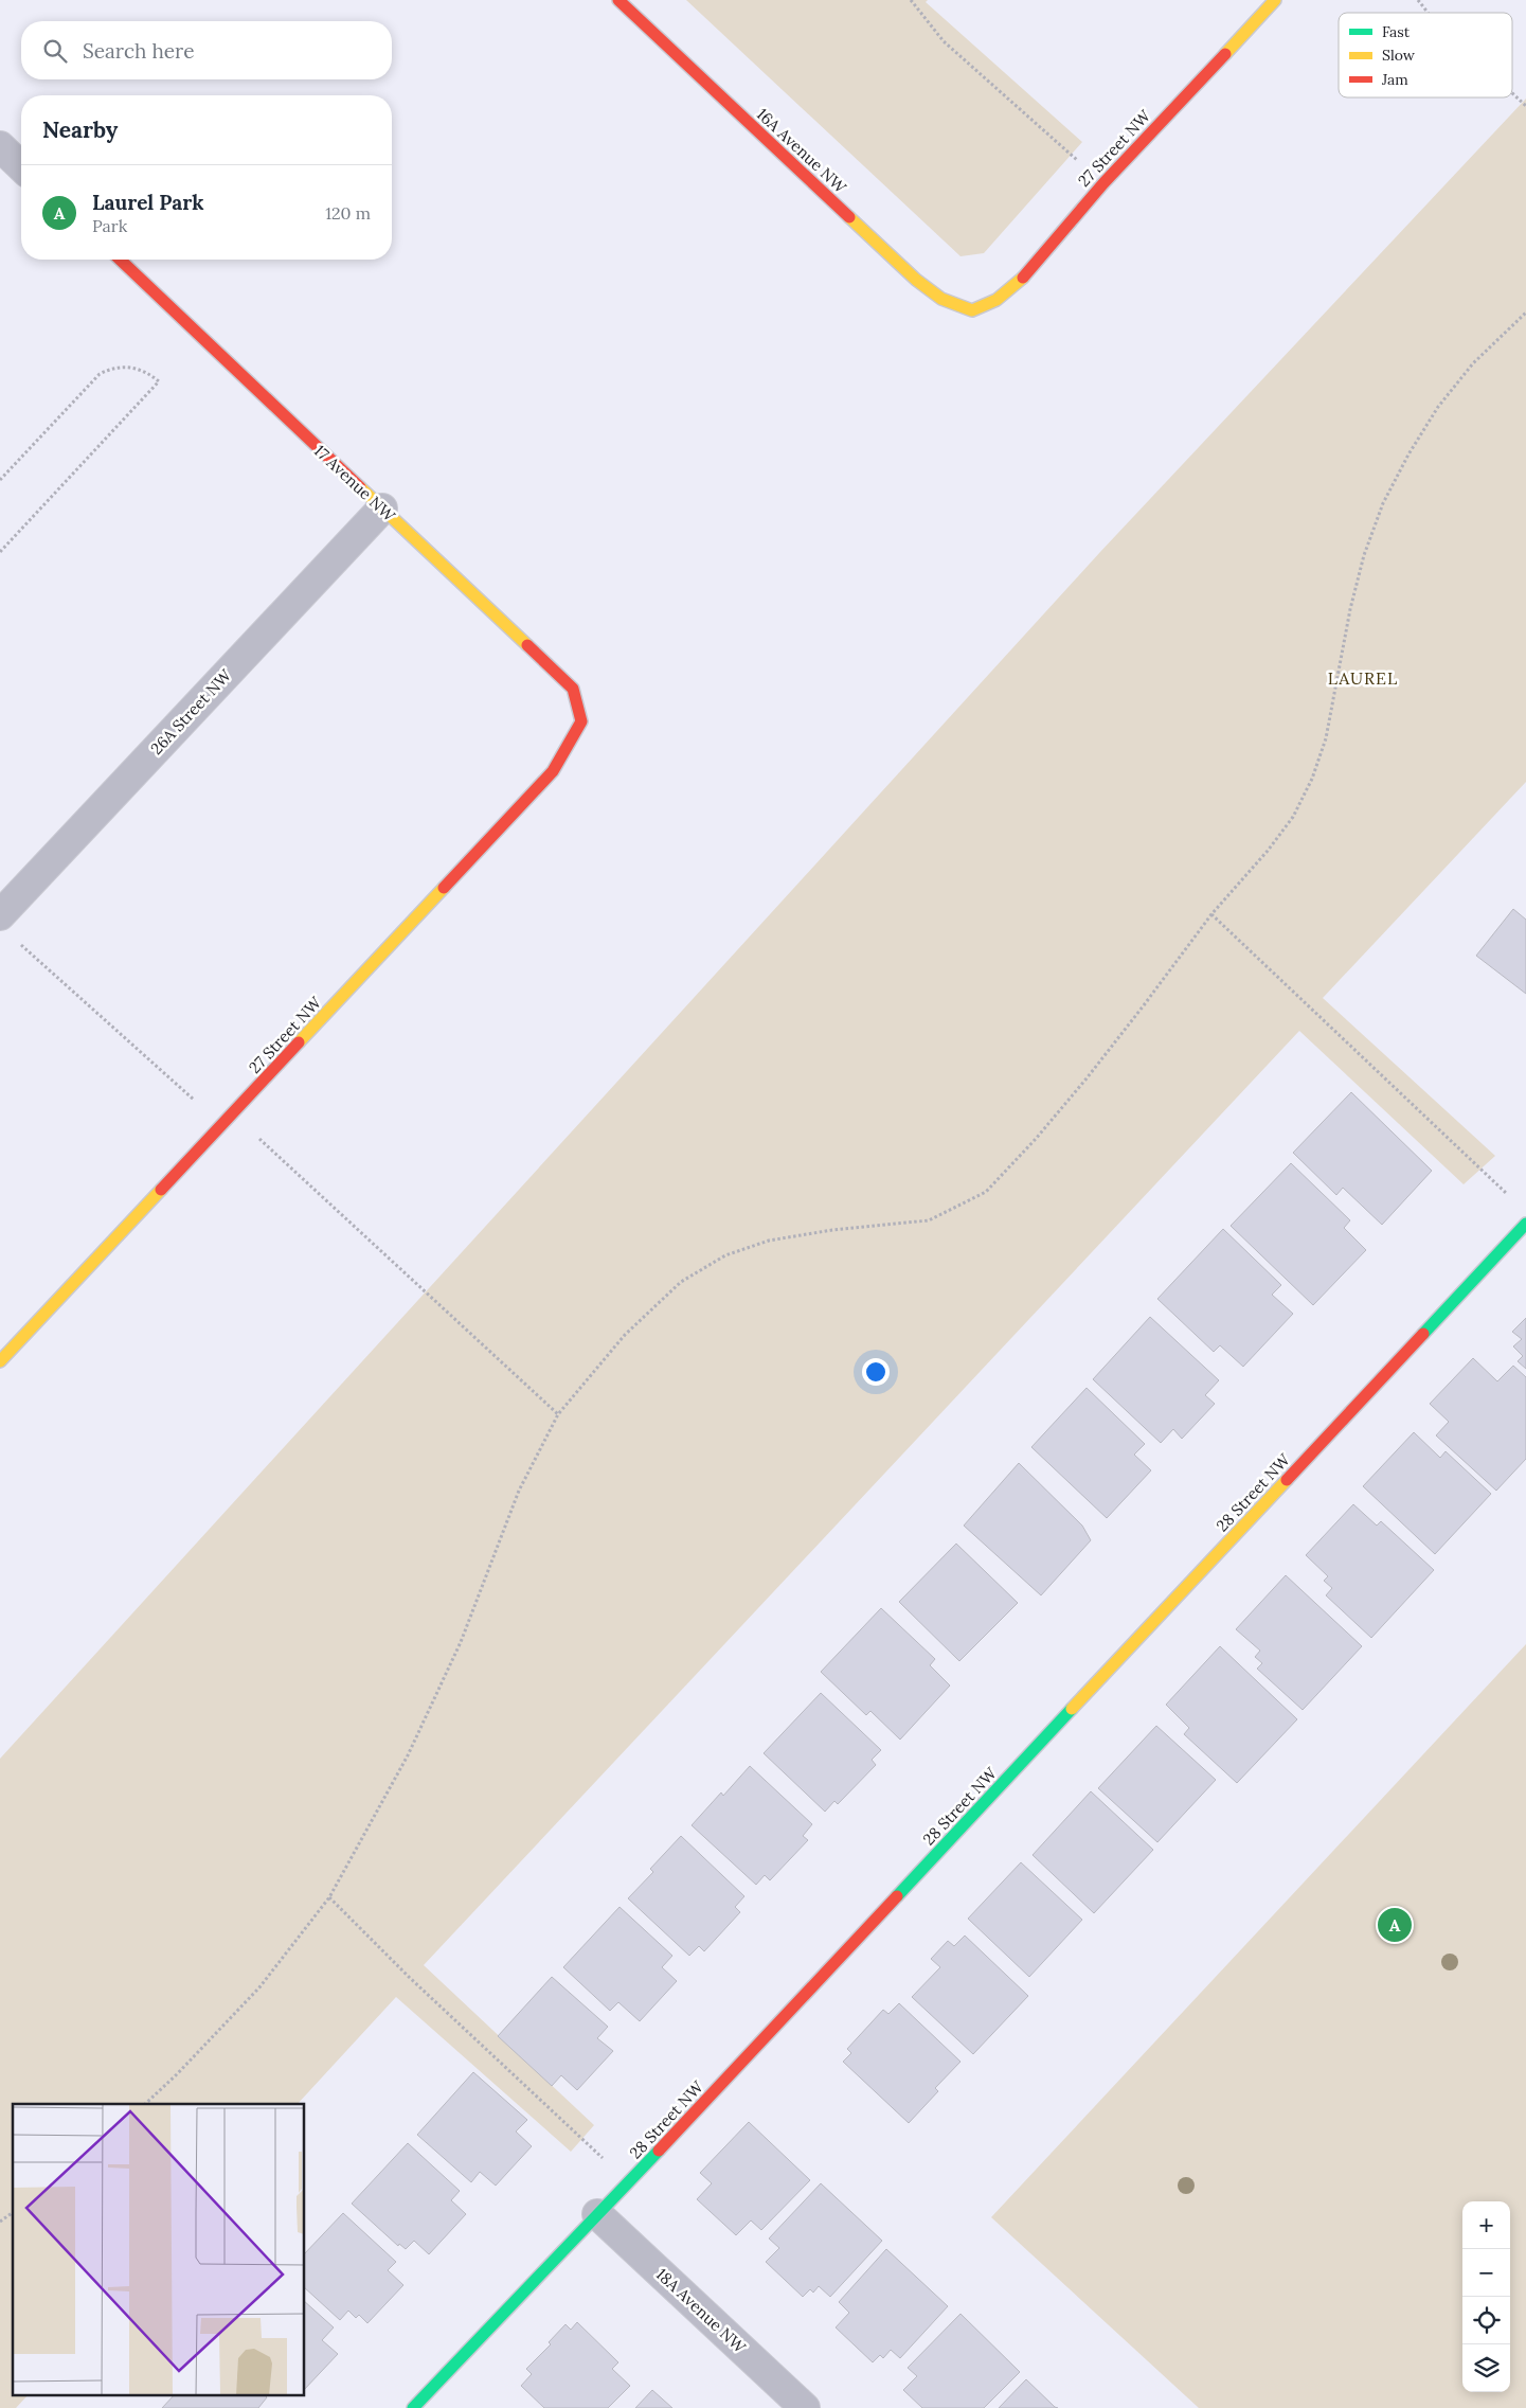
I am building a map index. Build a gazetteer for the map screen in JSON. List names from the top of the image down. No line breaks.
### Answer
{"streets":{"street":["27 Street NW","16A Avenue NW","17 Avenue NW","26A Street NW","28 Street NW","18A Avenue NW"]},"crossings":[["27 Street NW","16A Avenue NW"],["27 Street NW","17 Avenue NW"],["17 Avenue NW","26A Street NW"],["28 Street NW","18A Avenue NW"]],"districts":["LAUREL"],"legend":["Fast","Slow","Jam"],"page":{"search":"Search here","heading":"Nearby","list":[{"mark":"A","name":"Laurel Park","note":"Park","value":"120 m"}],"pins":"A","map_buttons":["+","−"]}}
